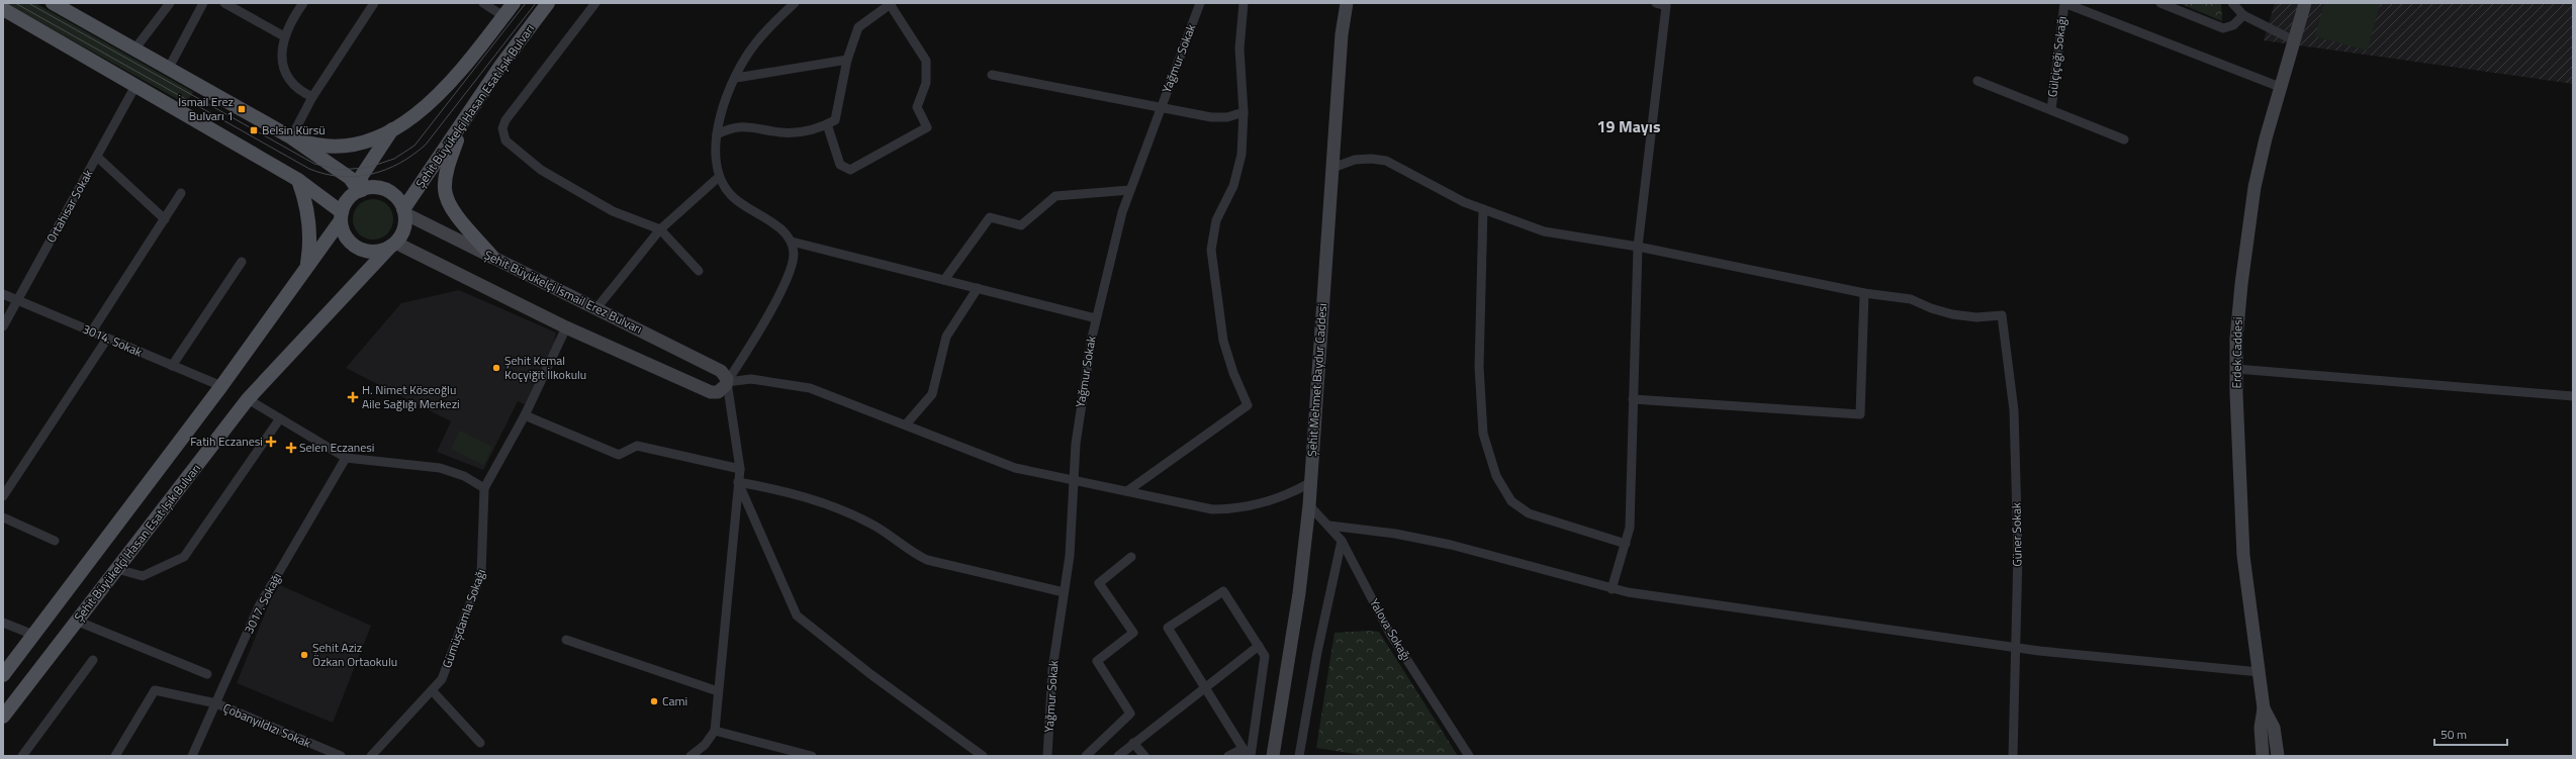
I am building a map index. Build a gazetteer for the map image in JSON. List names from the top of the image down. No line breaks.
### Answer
{"streets":{"main road":["Şehit Büyükelçi Hasan Esat Işık Bulvarı"],"street":["Gülçiçeği Sokağı","Yağmur Sokak","Ortahisar Sokak","Şehit Büyükelçi İsmail Erez Bulvarı","3014. Sokak","Erdek Caddesi","Şehit Mehmet Baydur Caddesi","Güner Sokak","3017. Sokağı","Gümüşdamla Sokağı","Yalova Sokağı","Çobanyıldızı Sokak"]},"crossings":[["Şehit Büyükelçi Hasan Esat Işık Bulvarı","Şehit Büyükelçi İsmail Erez Bulvarı"],["Ortahisar Sokak","3014. Sokak"],["Şehit Mehmet Baydur Caddesi","Yalova Sokağı"],["3017. Sokağı","Çobanyıldızı Sokak"]],"districts":["19 Mayıs"],"places":{"transit":["İsmail Erez Bulvarı 1","Belsin Kürsü"],"other":["Şehit Kemal Koçyiğit İlkokulu","Şehit Aziz Özkan Ortaokulu","Cami"],"health":["H. Nimet Köseoğlu Aile Sağlığı Merkezi","Fatih Eczanesi","Selen Eczanesi"]},"scale_bar":"50 m"}
